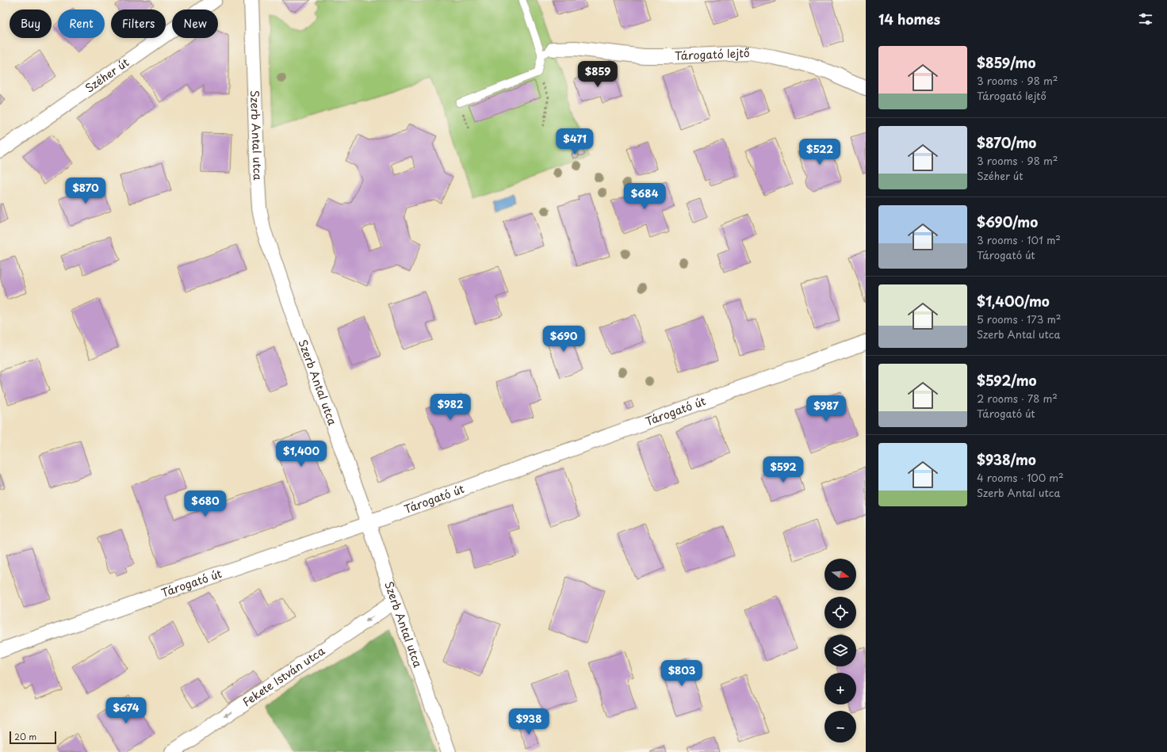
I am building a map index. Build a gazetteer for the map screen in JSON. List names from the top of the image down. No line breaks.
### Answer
{"streets":{"street":["Tárogató lejtő","Széher út","Szerb Antal utca","Tárogató út","Fekete István utca"]},"crossings":[["Szerb Antal utca","Tárogató út"],["Szerb Antal utca","Fekete István utca"]],"one_way":["Fekete István utca"],"scale_bar":"20 m","north":"right","page":{"heading":"14 homes","chip":["Buy","Rent","Filters","New"],"list":[{"name":"$859/mo","note":"3 rooms · 98 m² · Tárogató lejtő"},{"name":"$870/mo","note":"3 rooms · 98 m² · Széher út"},{"name":"$690/mo","note":"3 rooms · 101 m² · Tárogató út"},{"name":"$1,400/mo","note":"5 rooms · 173 m² · Szerb Antal utca"},{"name":"$592/mo","note":"2 rooms · 78 m² · Tárogató út"},{"name":"$938/mo","note":"4 rooms · 100 m² · Szerb Antal utca"}],"price":["$859","$471","$522","$870","$684","$690","$982","$987","$1,400","$592","$680","$803","$674","$938"],"map_buttons":["+","−"],"scale":"20 m"}}
